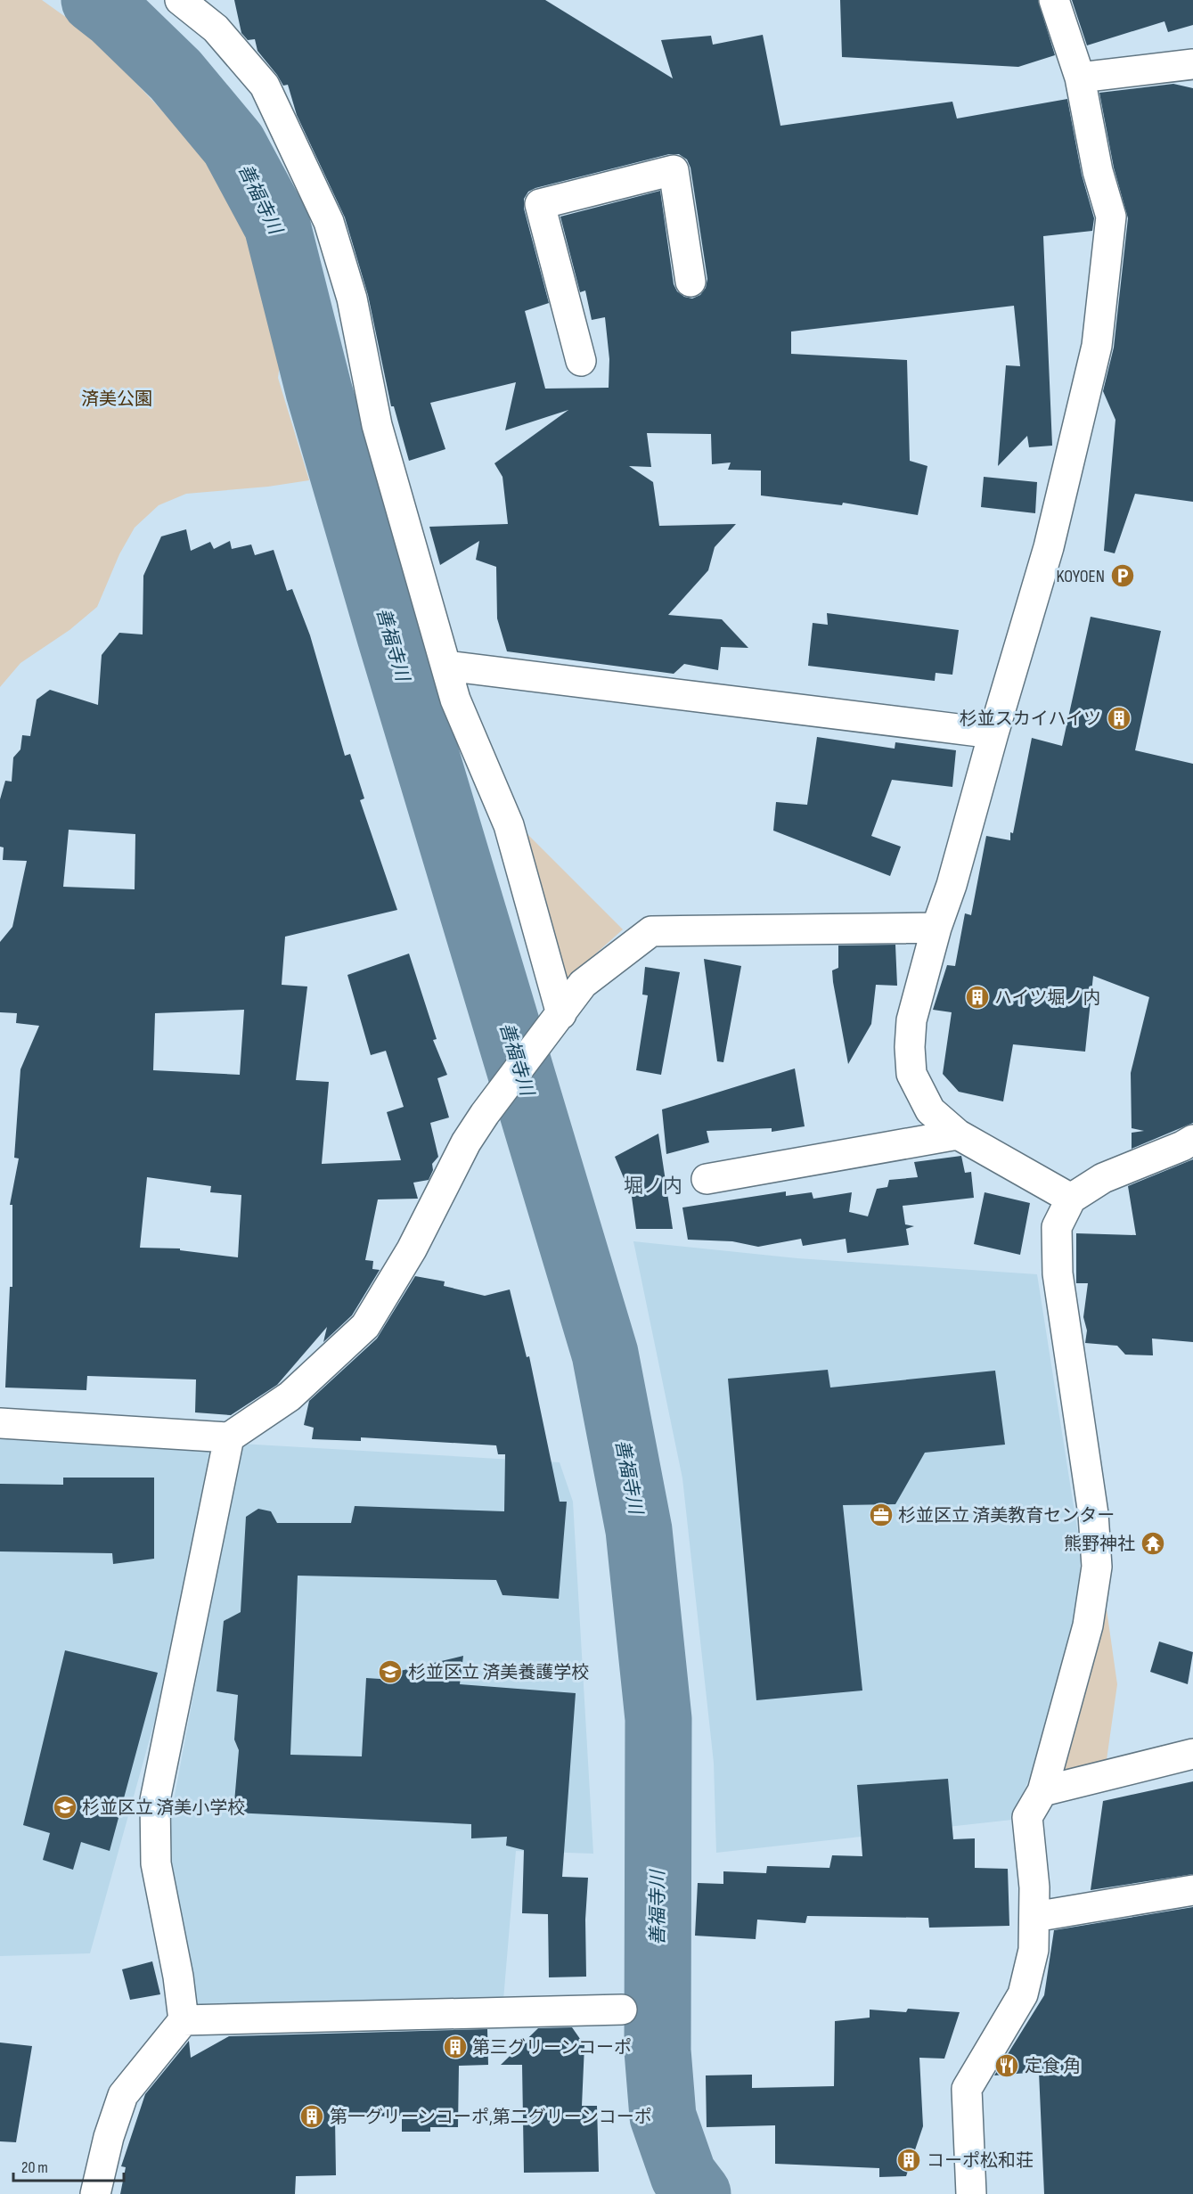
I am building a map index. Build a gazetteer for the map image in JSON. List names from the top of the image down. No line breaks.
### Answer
{"districts":["堀ノ内"],"water":["善福寺川"],"parks":["済美公園"],"places":{"parking":["KOYOEN"],"building":["杉並スカイハイツ","ハイツ堀ノ内","第三グリーンコーポ","第一グリーンコーポ,第二グリーンコーポ","コーポ松和荘"],"office":["杉並区立 済美教育センター"],"temple":["熊野神社"],"school or university":["杉並区立 済美養護学校","杉並区立 済美小学校"],"restaurant":["定食 角"]},"scale_bar":"20 m"}
